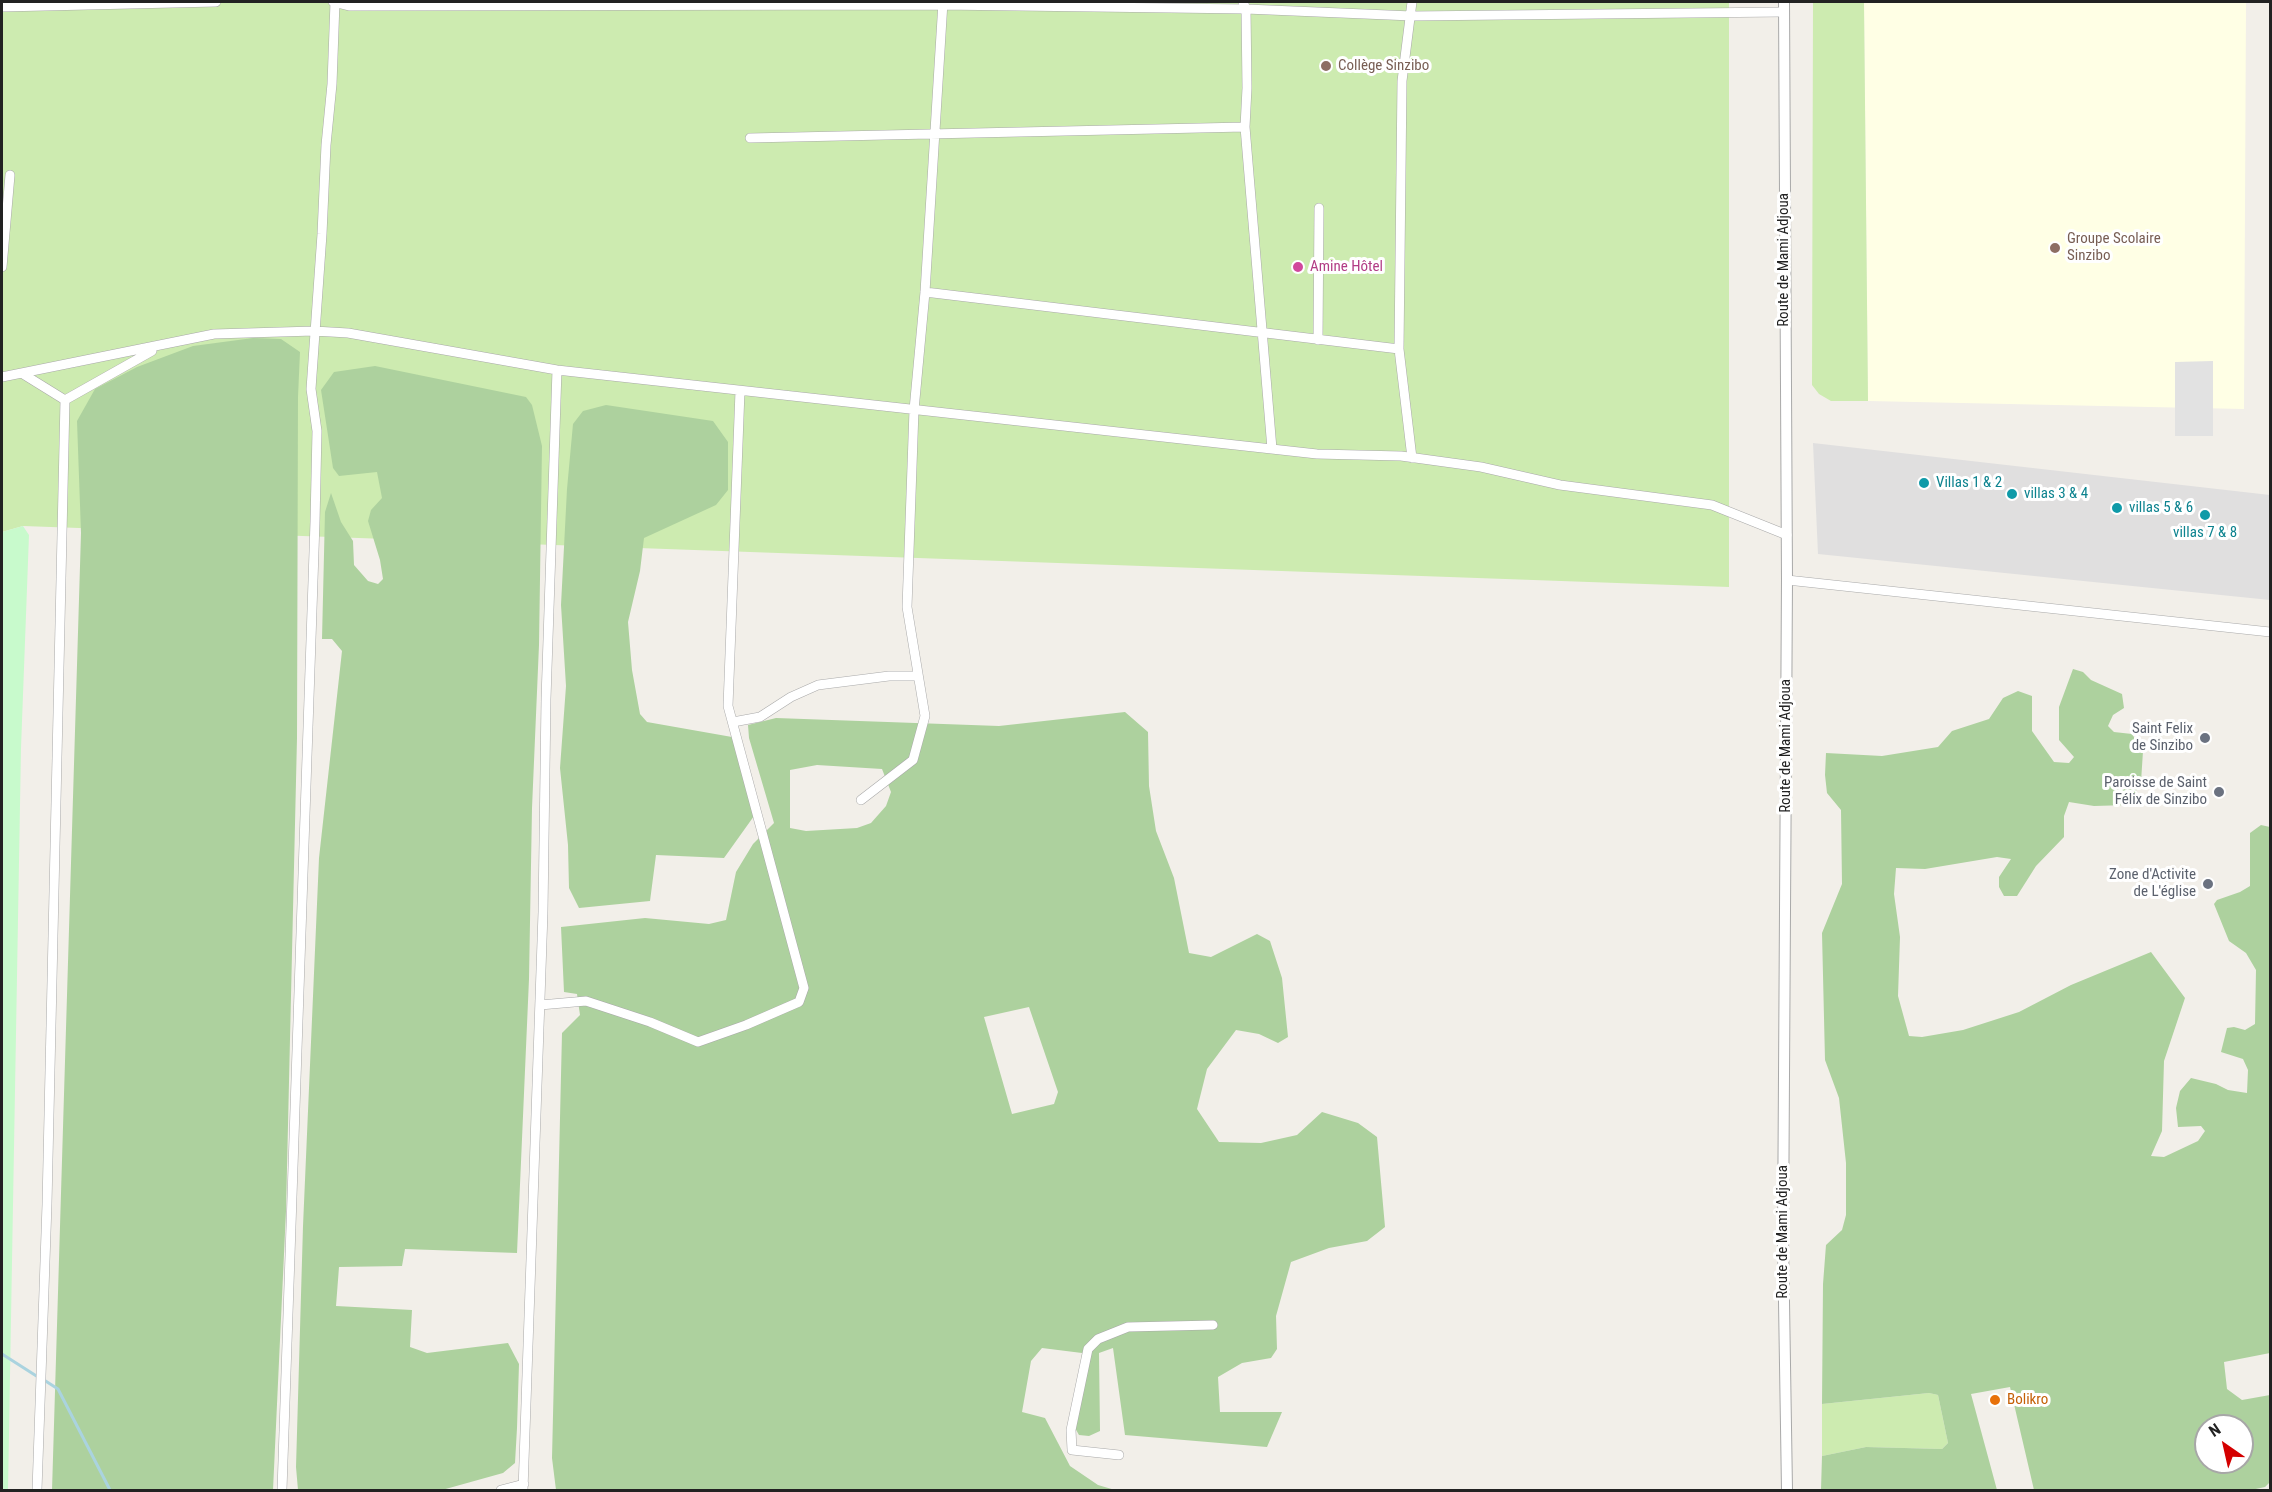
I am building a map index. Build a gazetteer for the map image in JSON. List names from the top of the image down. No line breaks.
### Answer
{"streets":{"street":["Route de Mami Adjoua"]},"places":["Collège Sinzibo","Groupe Scolaire Sinzibo","Amine Hôtel","Villas 1 & 2","villas 3 & 4","villas 5 & 6","villas 7 & 8","Saint Felix de Sinzibo","Paroisse de Saint Félix de Sinzibo","Zone d'Activite de L'église","Bolikro"],"north":"top left"}
